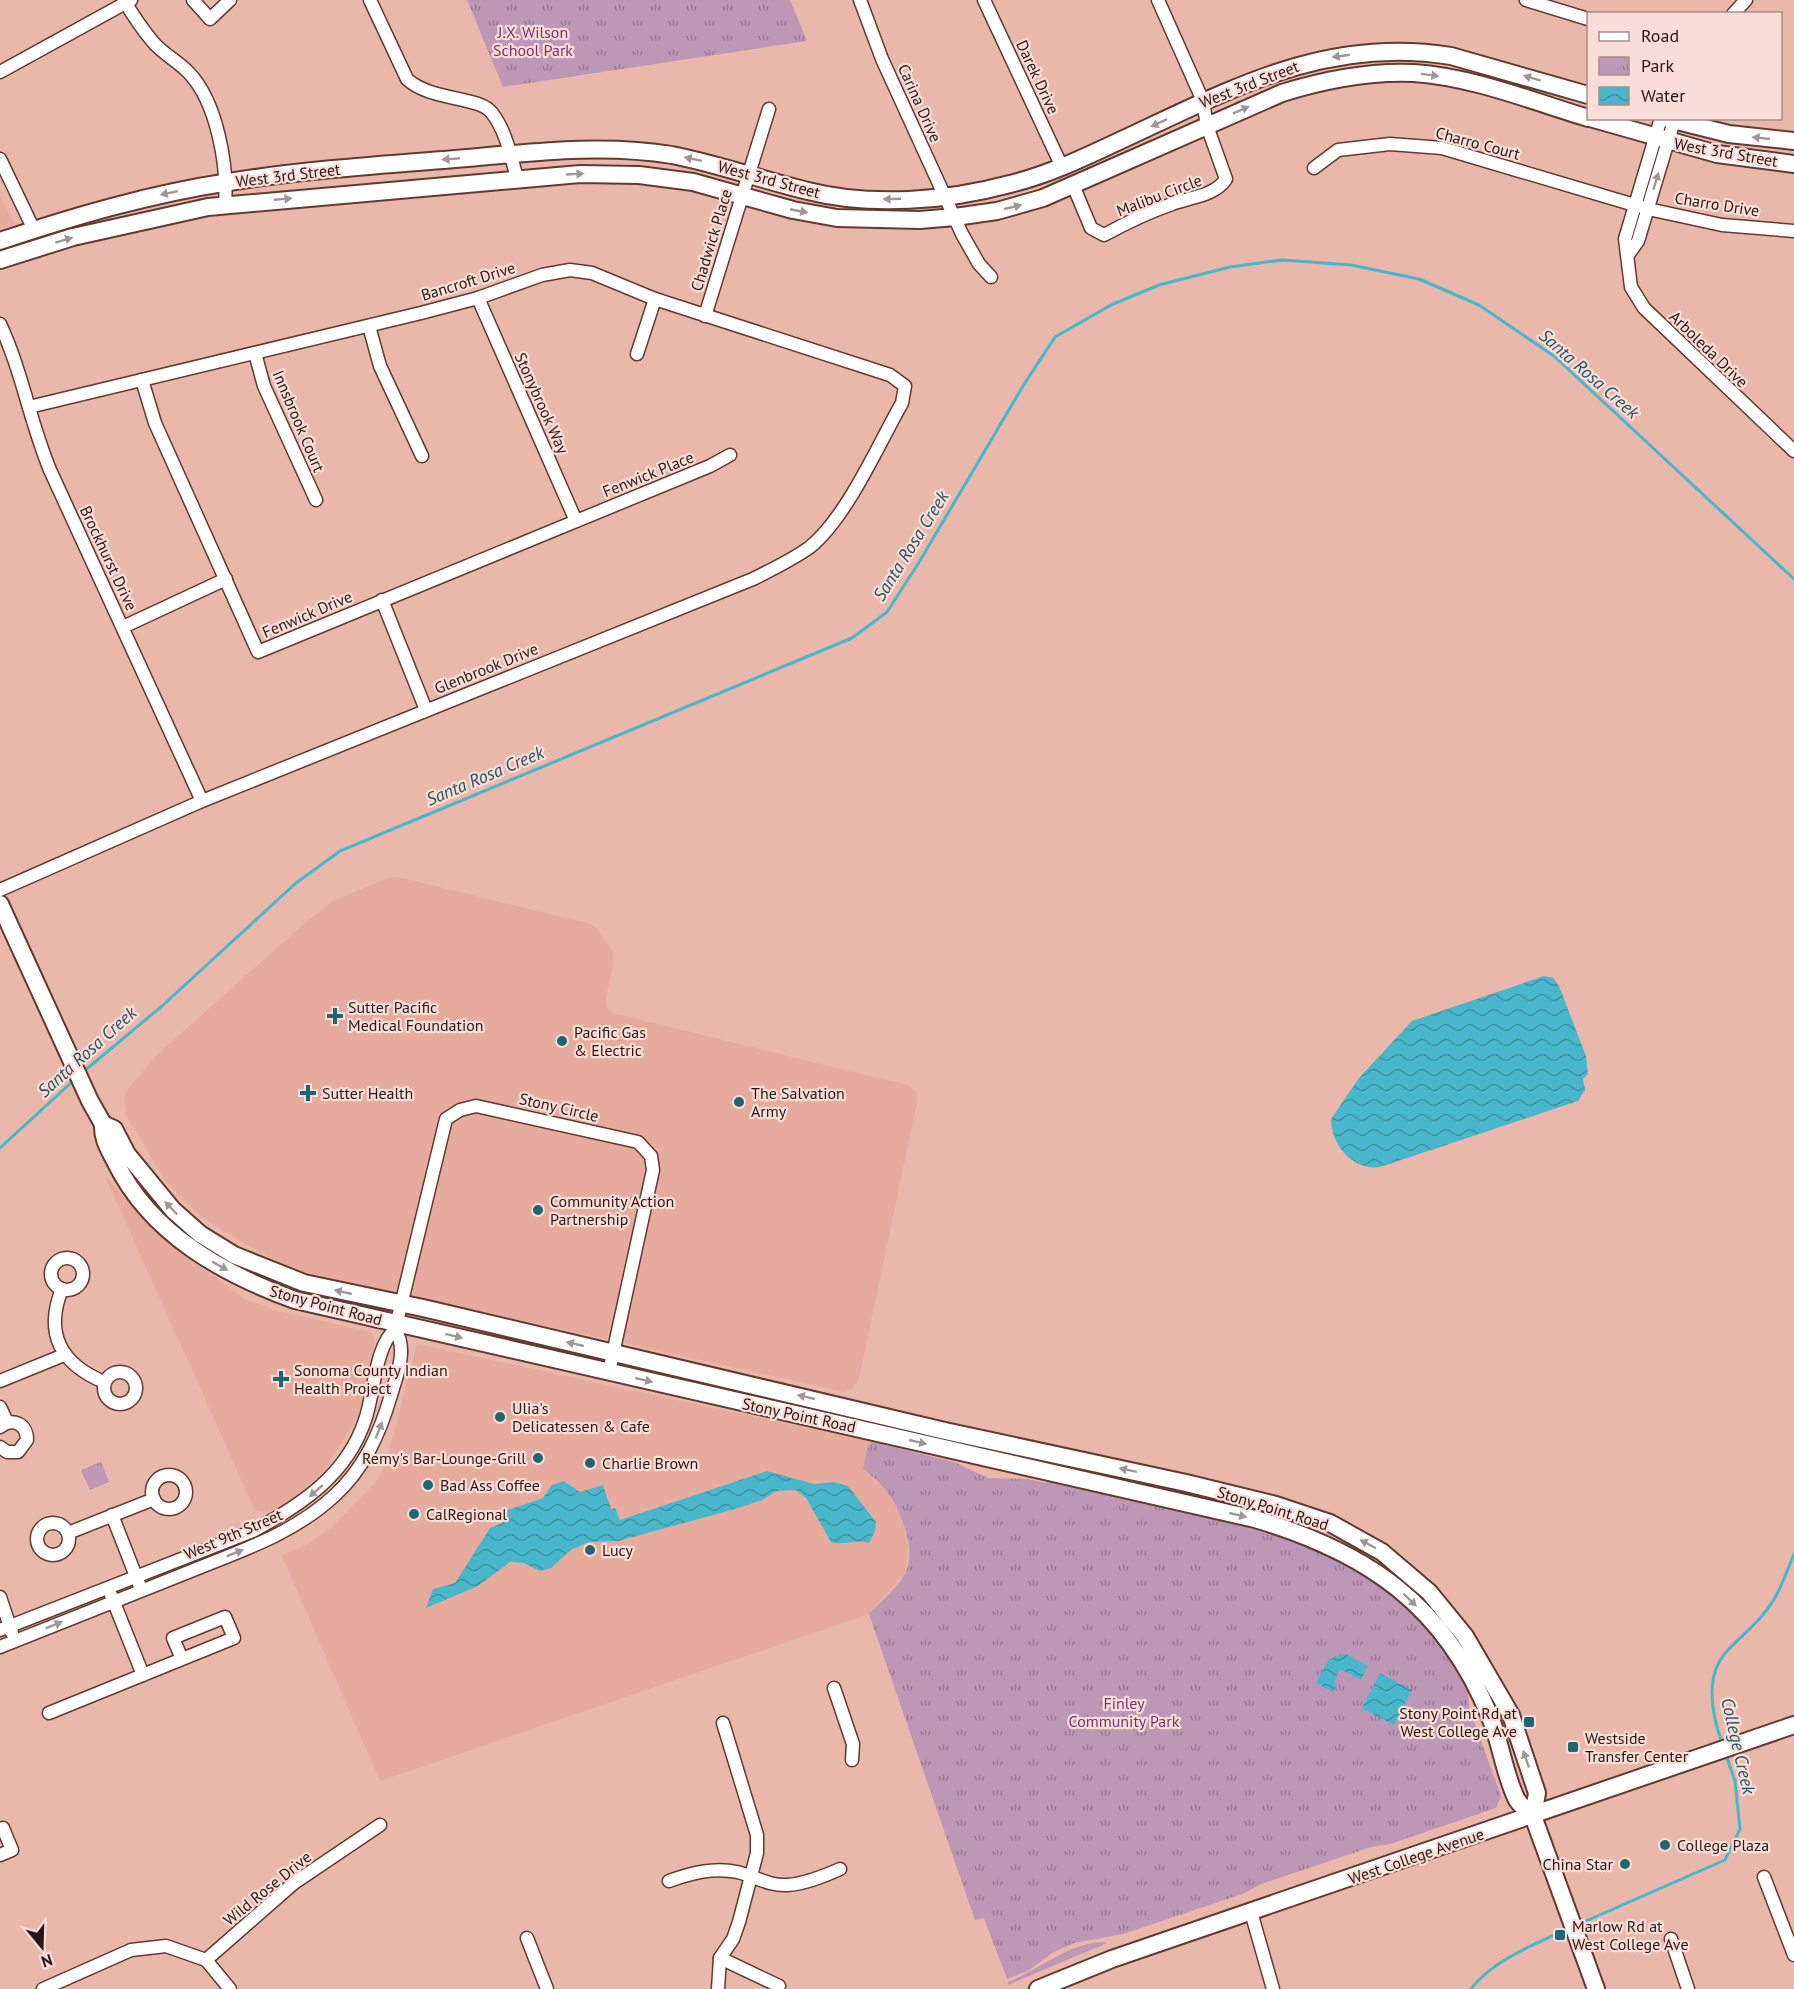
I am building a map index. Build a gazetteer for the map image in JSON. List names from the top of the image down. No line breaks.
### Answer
{"streets":{"main road":["West 3rd Street","Stony Point Road","West College Avenue"],"street":["Darek Drive","Carina Drive","Charro Court","Malibu Circle","Charro Drive","Chadwick Place","Bancroft Drive","Arboleda Drive","Stonybrook Way","Innsbrook Court","Fenwick Place","Brockhurst Drive","Fenwick Drive","Glenbrook Drive","Stony Circle","West 9th Street","Wild Rose Drive"]},"crossings":[["Darek Drive","West 3rd Street"],["West 3rd Street","Carina Drive"],["West 3rd Street","Malibu Circle"],["West 3rd Street","Chadwick Place"],["West 3rd Street","Arboleda Drive"],["Charro Court","Charro Drive"],["Charro Court","Arboleda Drive"],["Charro Drive","Arboleda Drive"],["Chadwick Place","Bancroft Drive"],["Bancroft Drive","Stonybrook Way"],["Bancroft Drive","Innsbrook Court"],["Bancroft Drive","Brockhurst Drive"],["Bancroft Drive","Fenwick Drive"],["Bancroft Drive","Glenbrook Drive"],["Stonybrook Way","Fenwick Place"],["Stonybrook Way","Fenwick Drive"],["Fenwick Place","Fenwick Drive"],["Brockhurst Drive","Glenbrook Drive"],["Stony Circle","Stony Point Road"],["Stony Circle","West 9th Street"],["Stony Point Road","West 9th Street"],["Stony Point Road","West College Avenue"]],"water":["Santa Rosa Creek","College Creek"],"parks":["J.X. Wilson School Park","Finley Community Park"],"places":{"health":["Sutter Pacific Medical Foundation","Sutter Health","Sonoma County Indian Health Project"],"other":["Pacific Gas & Electric","The Salvation Army","Community Action Partnership","Ulia's Delicatessen & Cafe","Remy's Bar-Lounge-Grill","Charlie Brown","Bad Ass Coffee","CalRegional","Lucy","College Plaza","China Star"],"transit":["Stony Point Rd at West College Ave","Westside Transfer Center","Marlow Rd at West College Ave"]},"legend":["Road","Park","Water"],"north":"bottom"}
